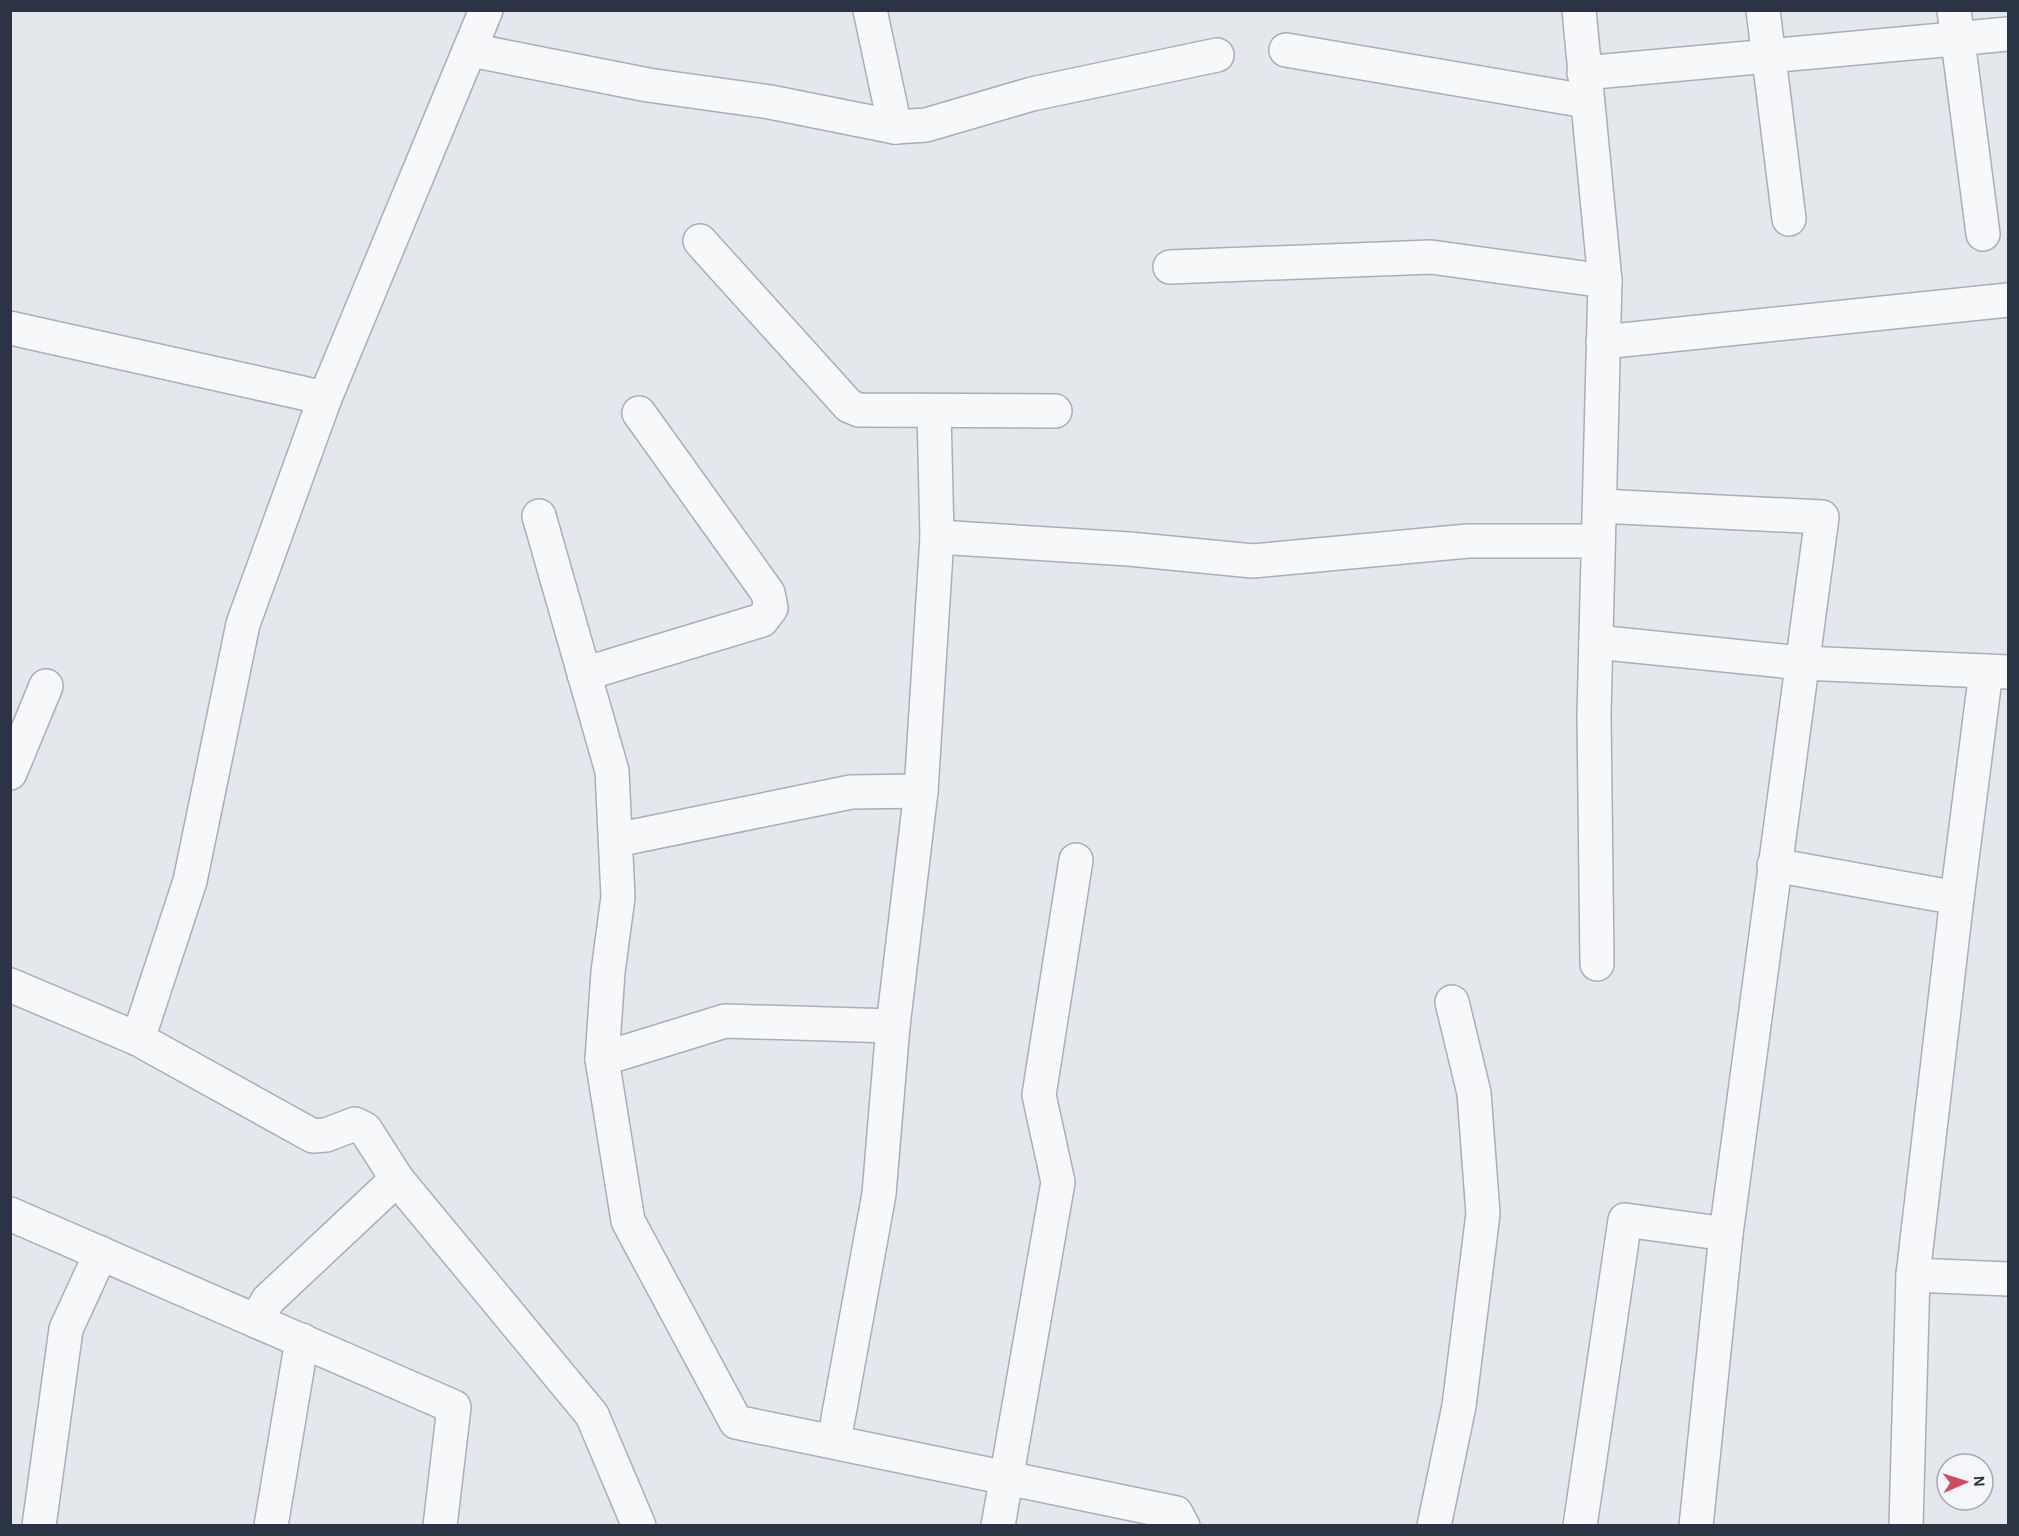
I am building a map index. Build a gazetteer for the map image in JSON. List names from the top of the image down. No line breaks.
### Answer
{"north":"right"}
